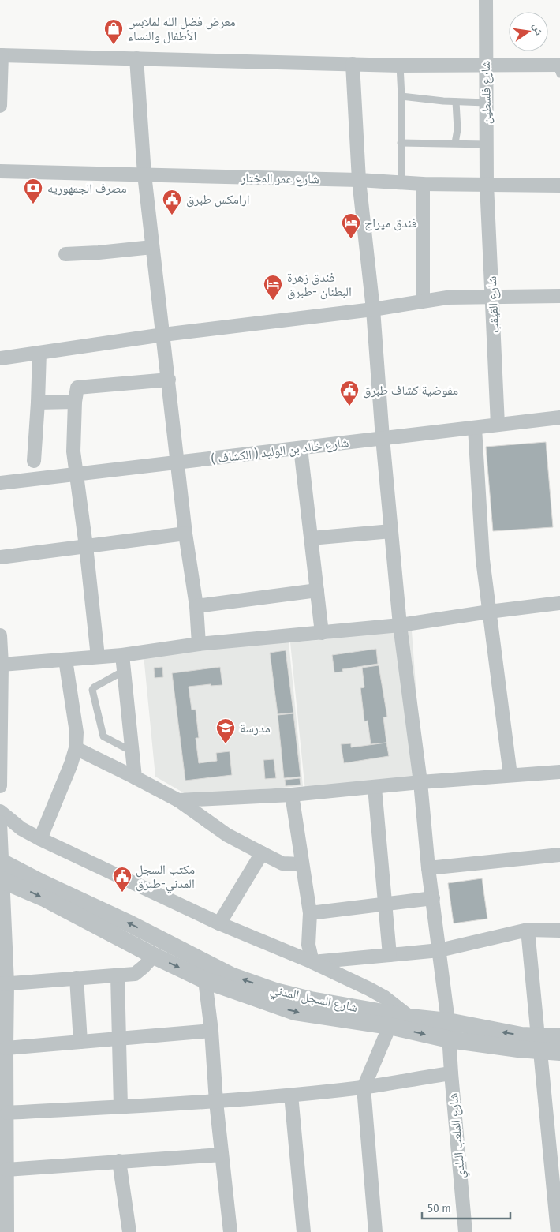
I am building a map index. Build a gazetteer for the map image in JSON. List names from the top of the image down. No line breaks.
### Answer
{"streets":{"street":["شارع فلسطين","شارع عمر المختار","شارع القيقب","شارع خالد بن الوليد ( الكشاف )","شارع السجل المدني","شارع الملعب البلدي"]},"crossings":[["شارع فلسطين","شارع عمر المختار"],["شارع فلسطين","شارع القيقب"],["شارع عمر المختار","شارع القيقب"],["شارع عمر المختار","شارع الملعب البلدي"],["شارع القيقب","شارع خالد بن الوليد ( الكشاف )"],["شارع خالد بن الوليد ( الكشاف )","شارع الملعب البلدي"],["شارع السجل المدني","شارع الملعب البلدي"]],"places":{"shop":["معرض فضل الله لملابس الأطفال والنساء"],"bank":["مصرف الجمهوريه"],"public building":["ارامكس طبرق","مفوضية كشاف طبرق","مكتب السجل المدني-طبرق"],"hotel":["فندق ميراج","فندق زهرة البطنان -طبرق"],"school or university":["مدرسة"]},"scale_bar":"50 m","north":"right"}
